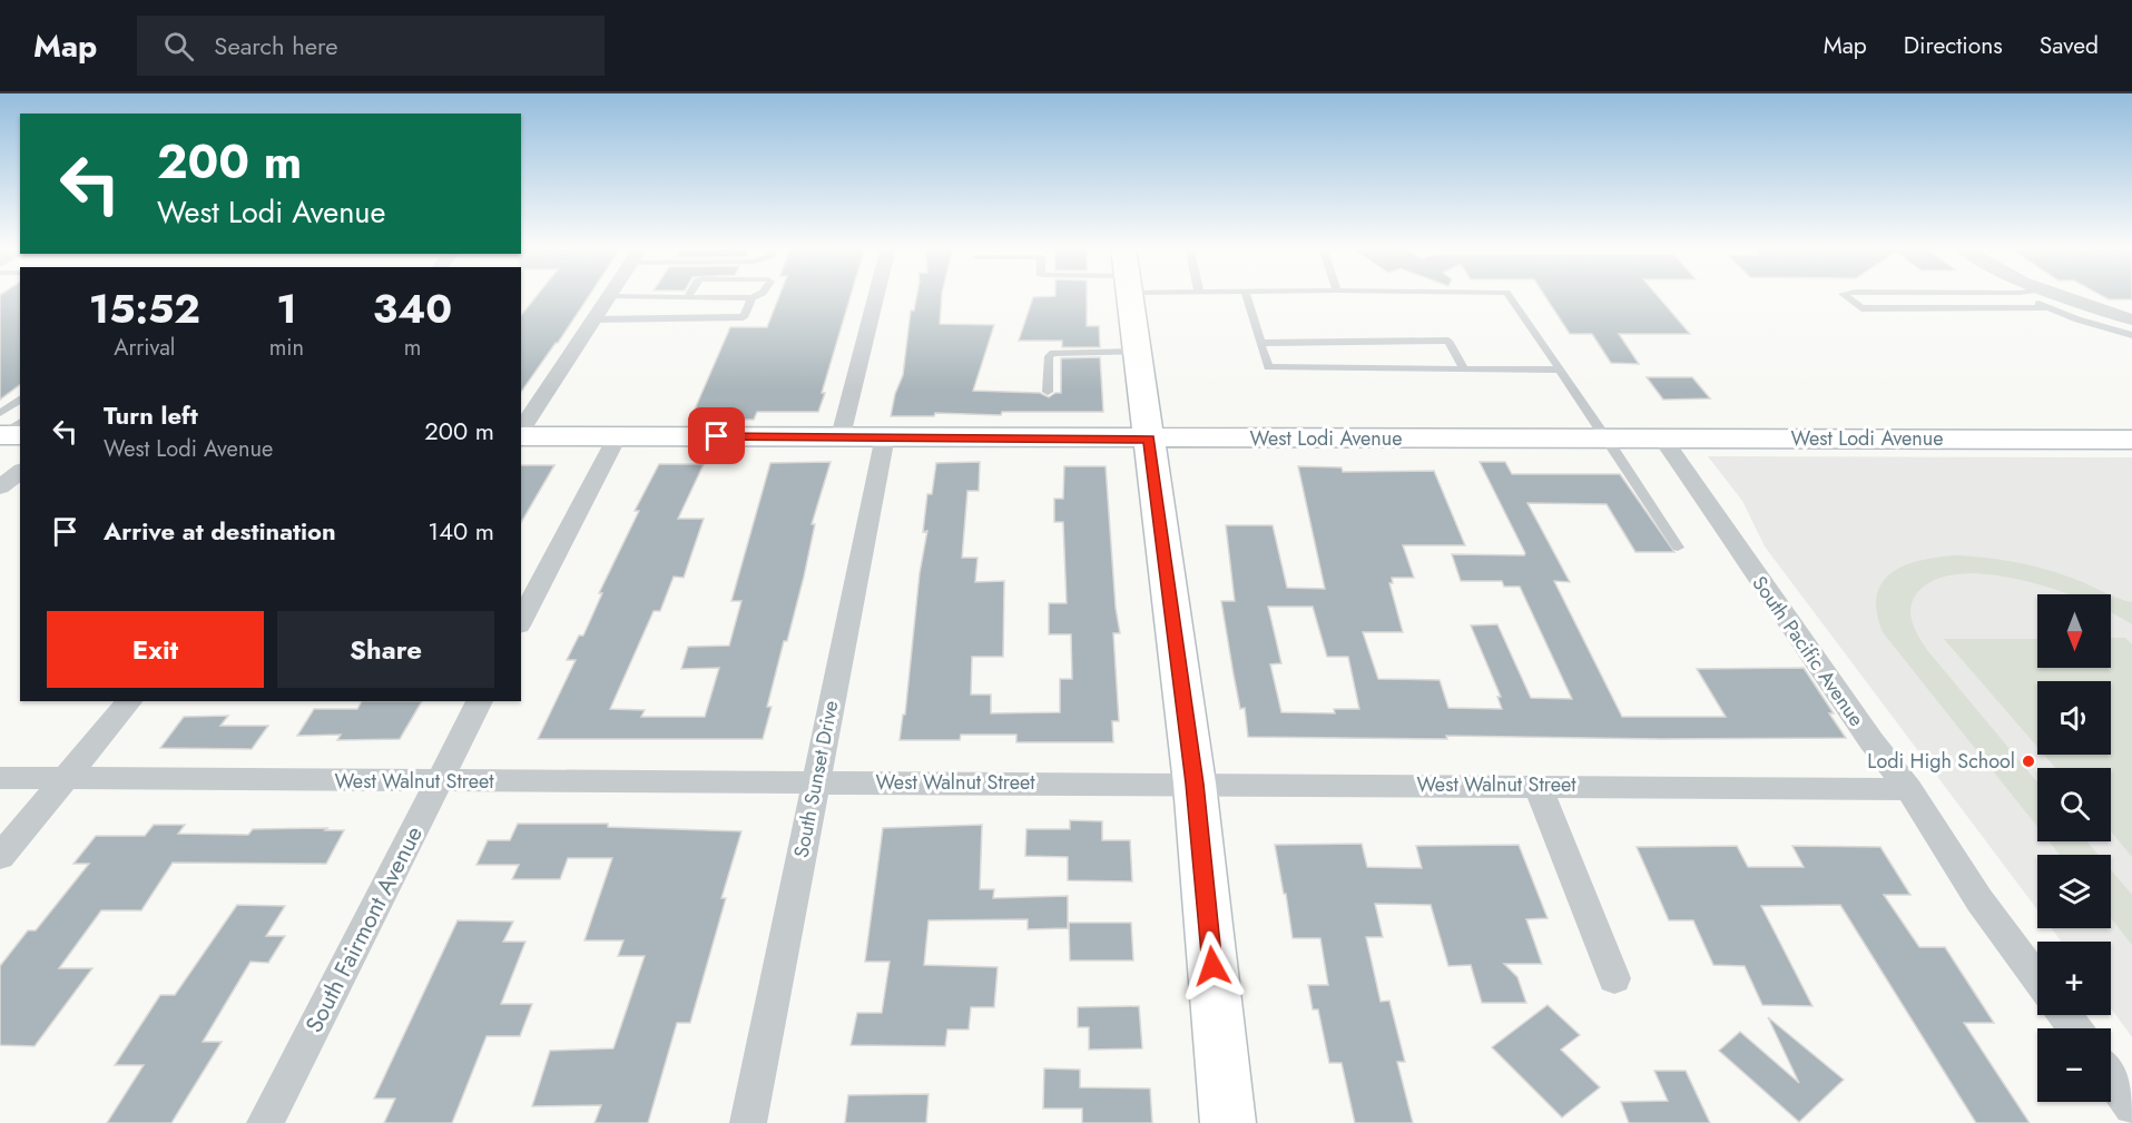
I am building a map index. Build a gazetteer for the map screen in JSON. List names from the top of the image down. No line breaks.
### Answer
{"streets":{"main road":["West Lodi Avenue"],"street":["South Pacific Avenue","South Sunset Drive","West Walnut Street","South Fairmont Avenue"]},"crossings":[["West Lodi Avenue","South Pacific Avenue"],["West Lodi Avenue","South Sunset Drive"],["South Pacific Avenue","West Walnut Street"],["South Sunset Drive","West Walnut Street"],["West Walnut Street","South Fairmont Avenue"]],"places":["Lodi High School"],"north":"bottom","page":{"header":"Map","search":"Search here","nav":["Map","Directions","Saved"],"turn":["200 m","West Lodi Avenue"],"eta":["15:52","Arrival","1","min","340","m"],"list":[{"name":"Turn left","note":"West Lodi Avenue","value":"200 m"},{"name":"Arrive at destination","value":"140 m"}],"map_buttons":["+","−"],"buttons":["Exit","Share"]}}
